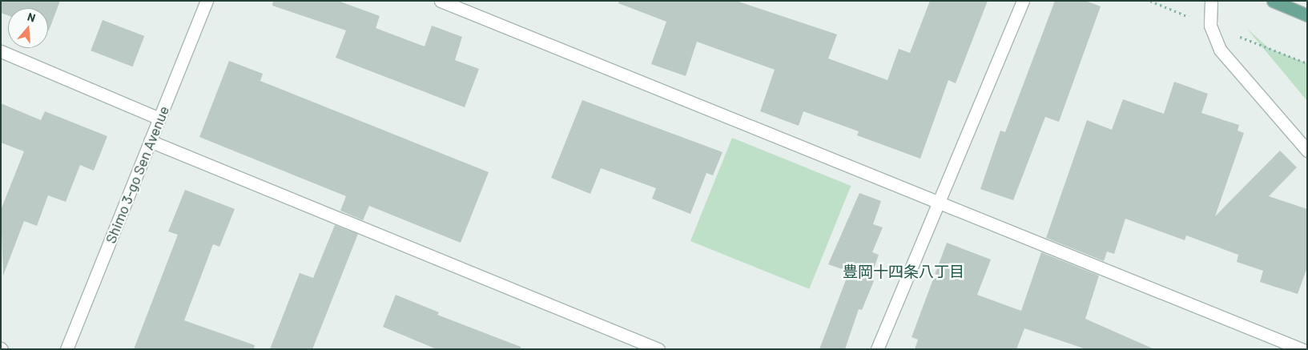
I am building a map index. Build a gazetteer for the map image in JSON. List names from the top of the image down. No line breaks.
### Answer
{"streets":{"street":["Shimo 3-go Sen Avenue"]},"districts":["豊岡十四条八丁目"],"north":"top"}
